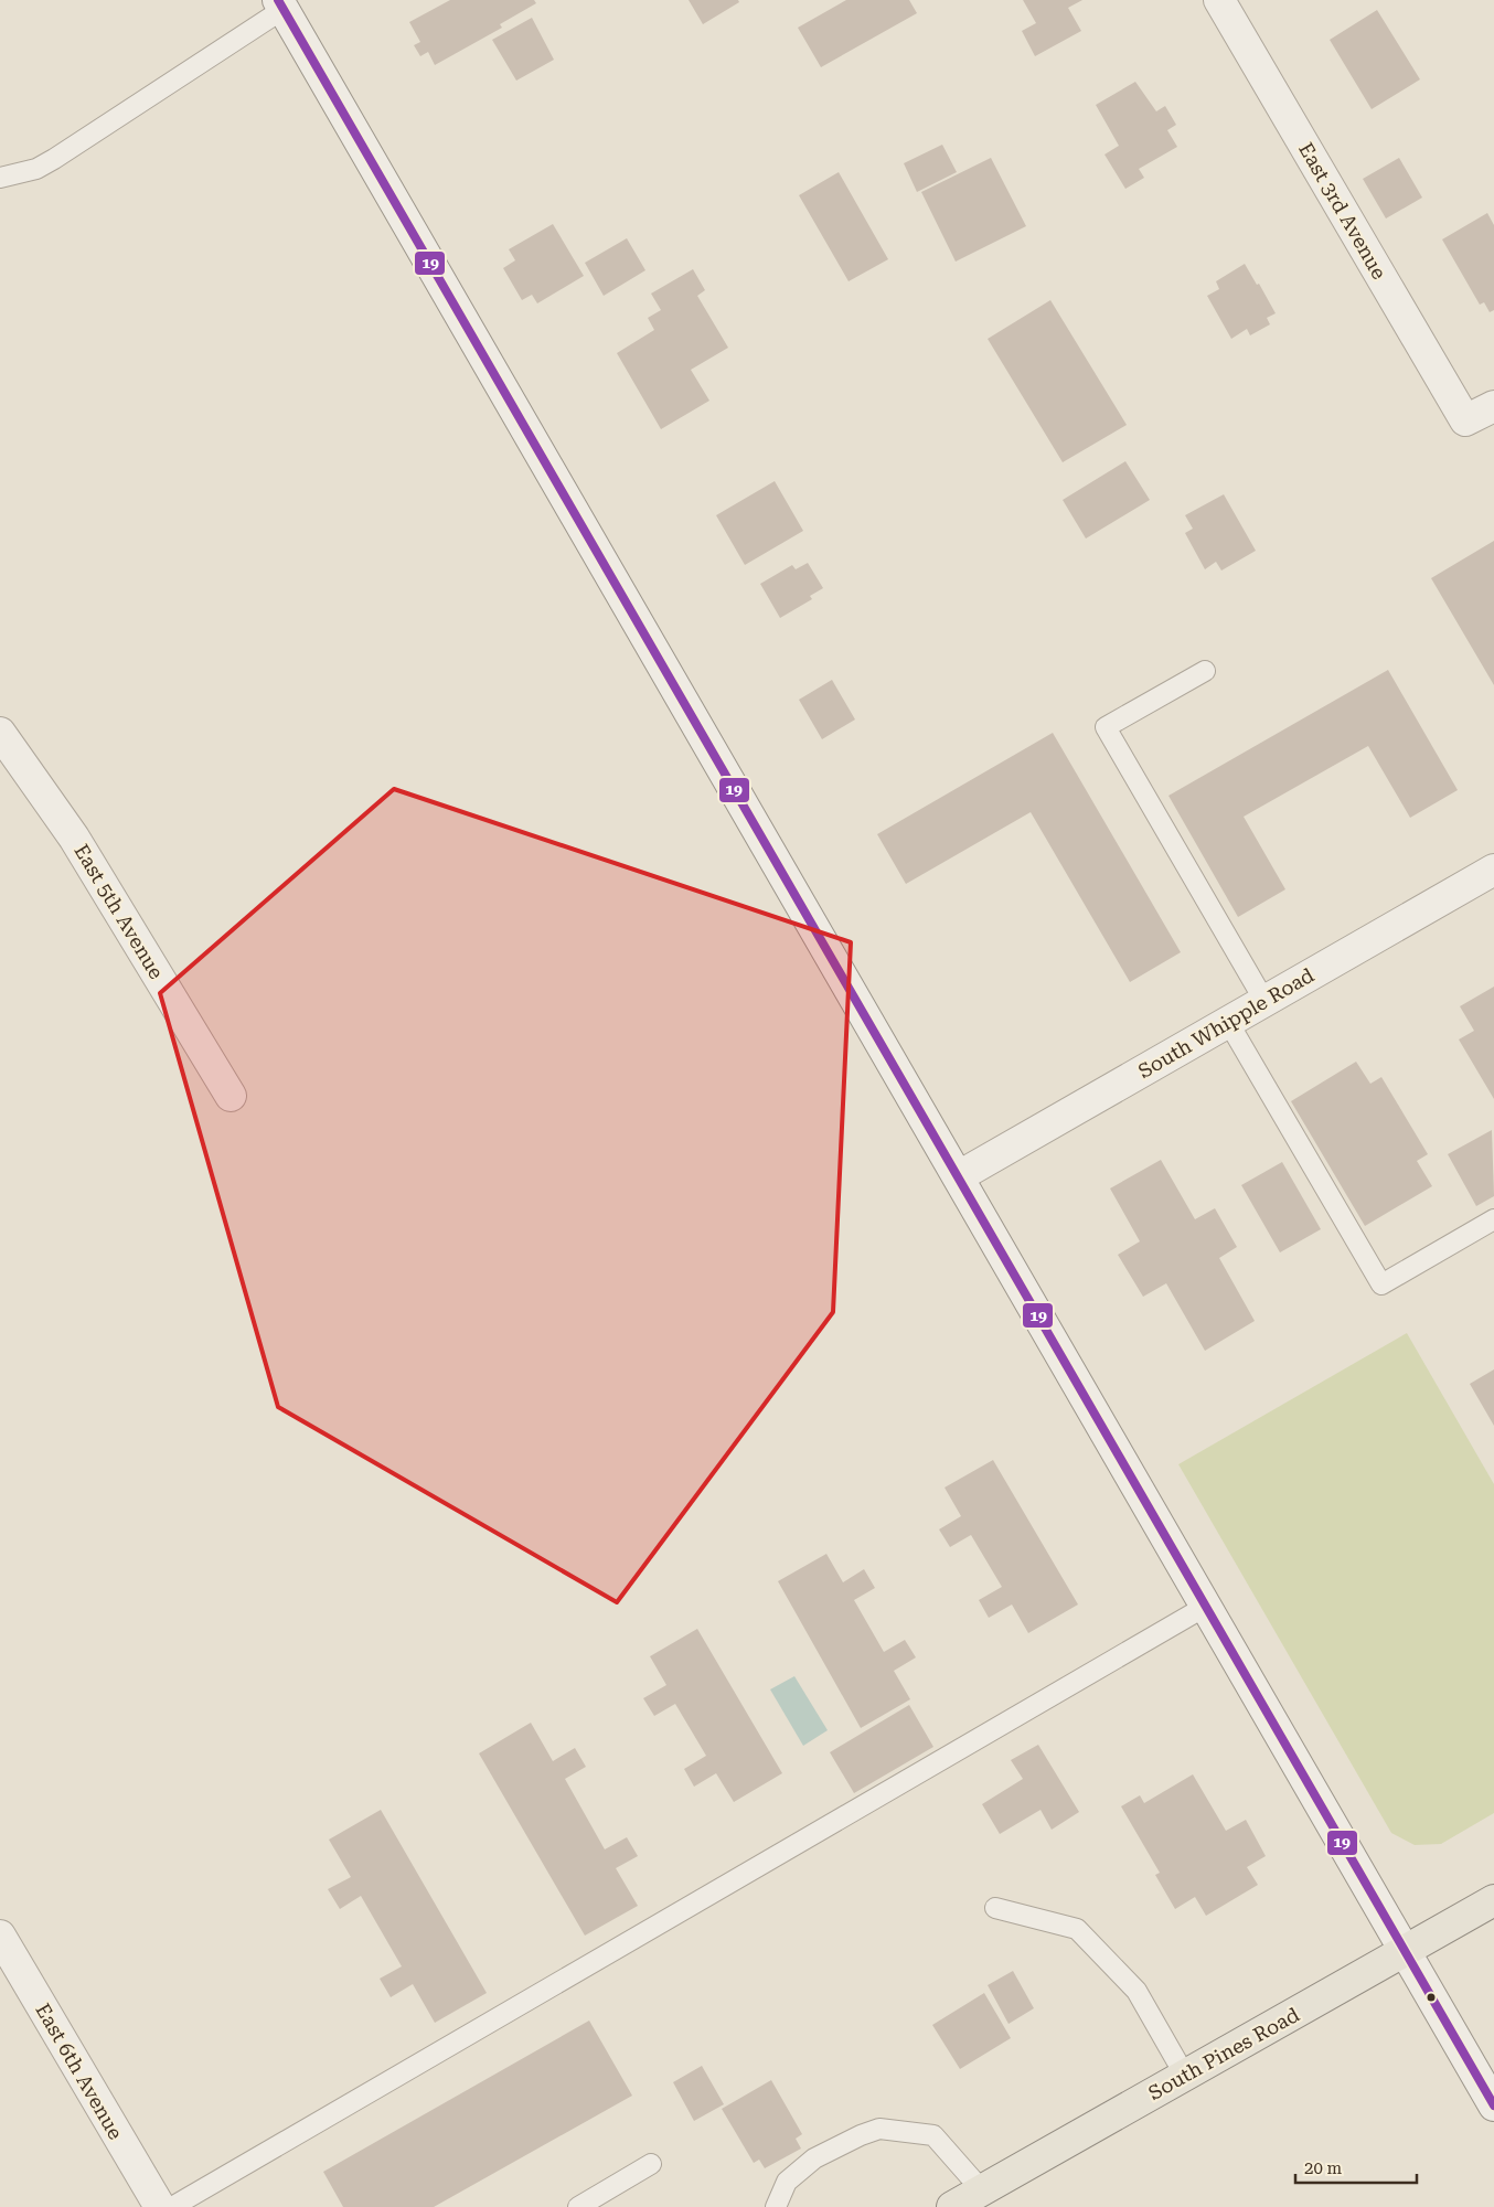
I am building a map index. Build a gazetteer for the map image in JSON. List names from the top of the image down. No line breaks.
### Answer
{"streets":{"main road":["South Pines Road"],"street":["East 3rd Avenue","East 5th Avenue","South Whipple Road","East 6th Avenue"]},"lines":["transit line 19"],"scale_bar":"20 m"}
